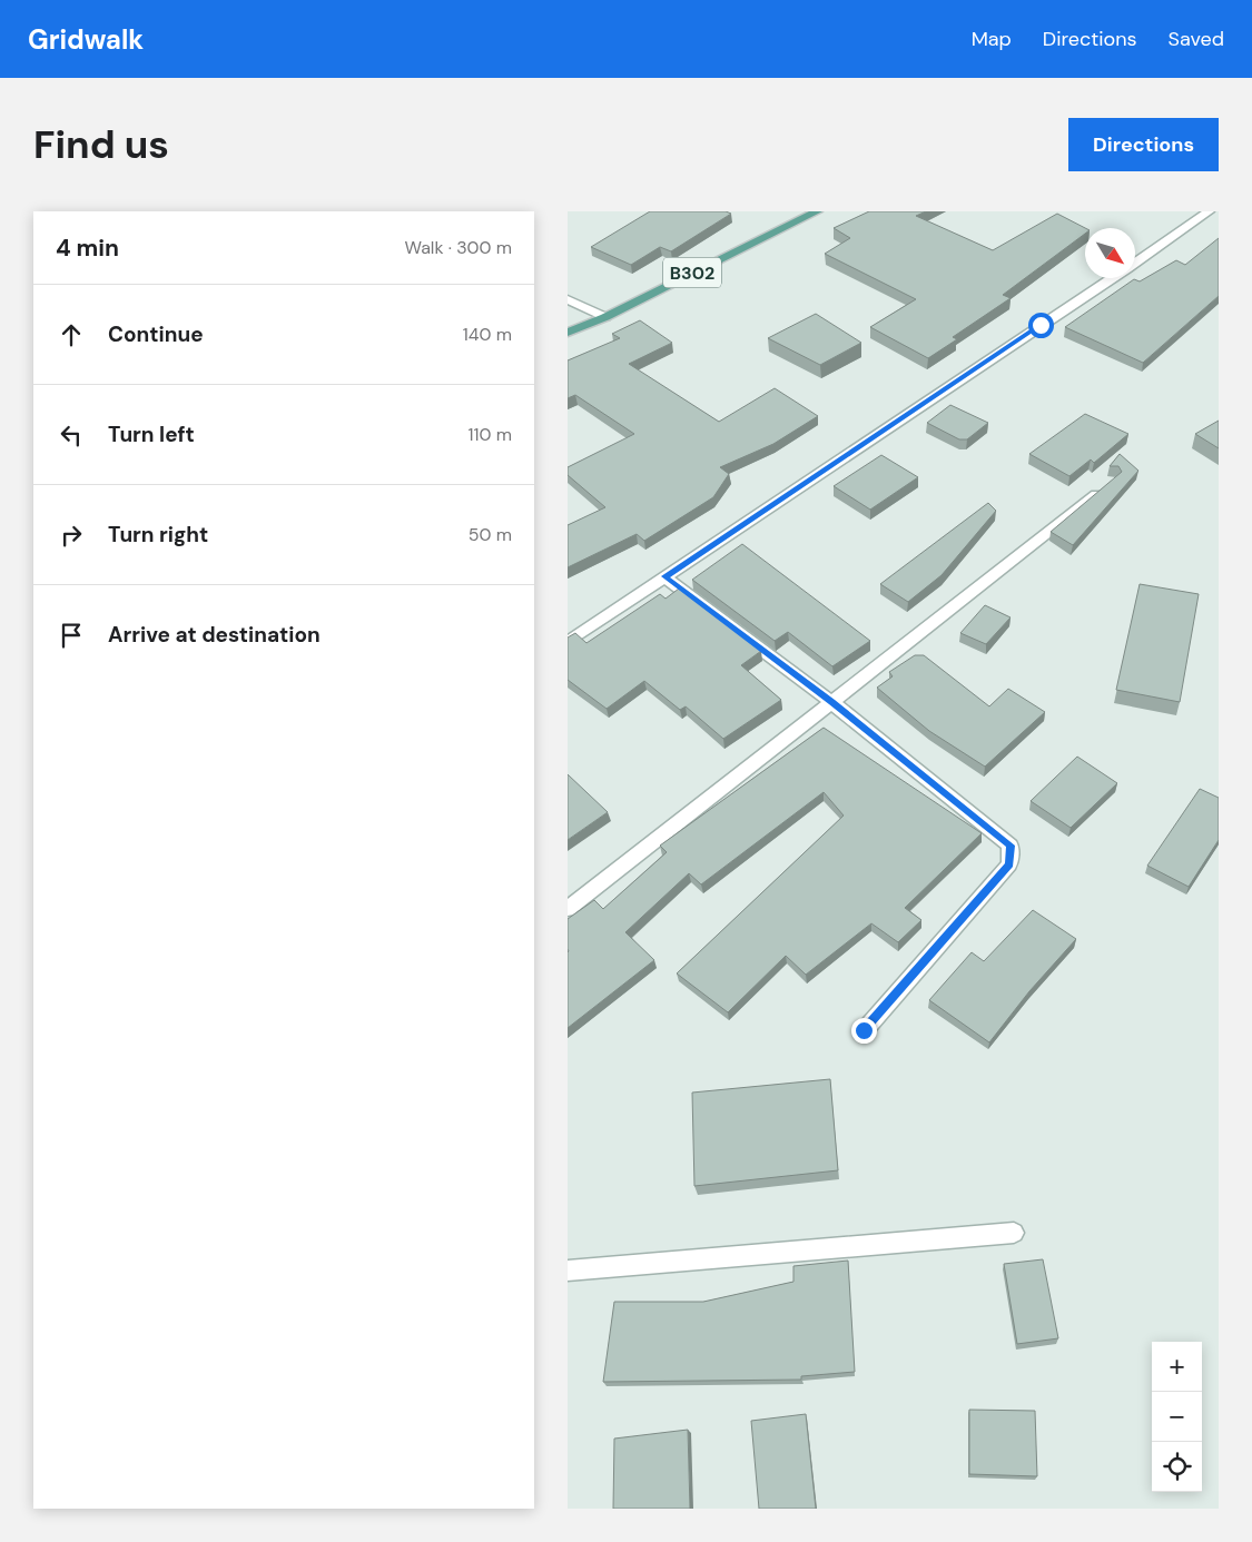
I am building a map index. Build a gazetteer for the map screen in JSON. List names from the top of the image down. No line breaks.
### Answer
{"streets":{"main road":["B302"]},"north":"bottom right","page":{"header":"Gridwalk","nav":["Map","Directions","Saved"],"buttons":"Directions","title":"Find us","heading":["4 min","Walk · 300 m"],"list":[["Continue","140 m"],["Turn left","110 m"],["Turn right","50 m"],"Arrive at destination"],"map_buttons":["+","−"]}}
